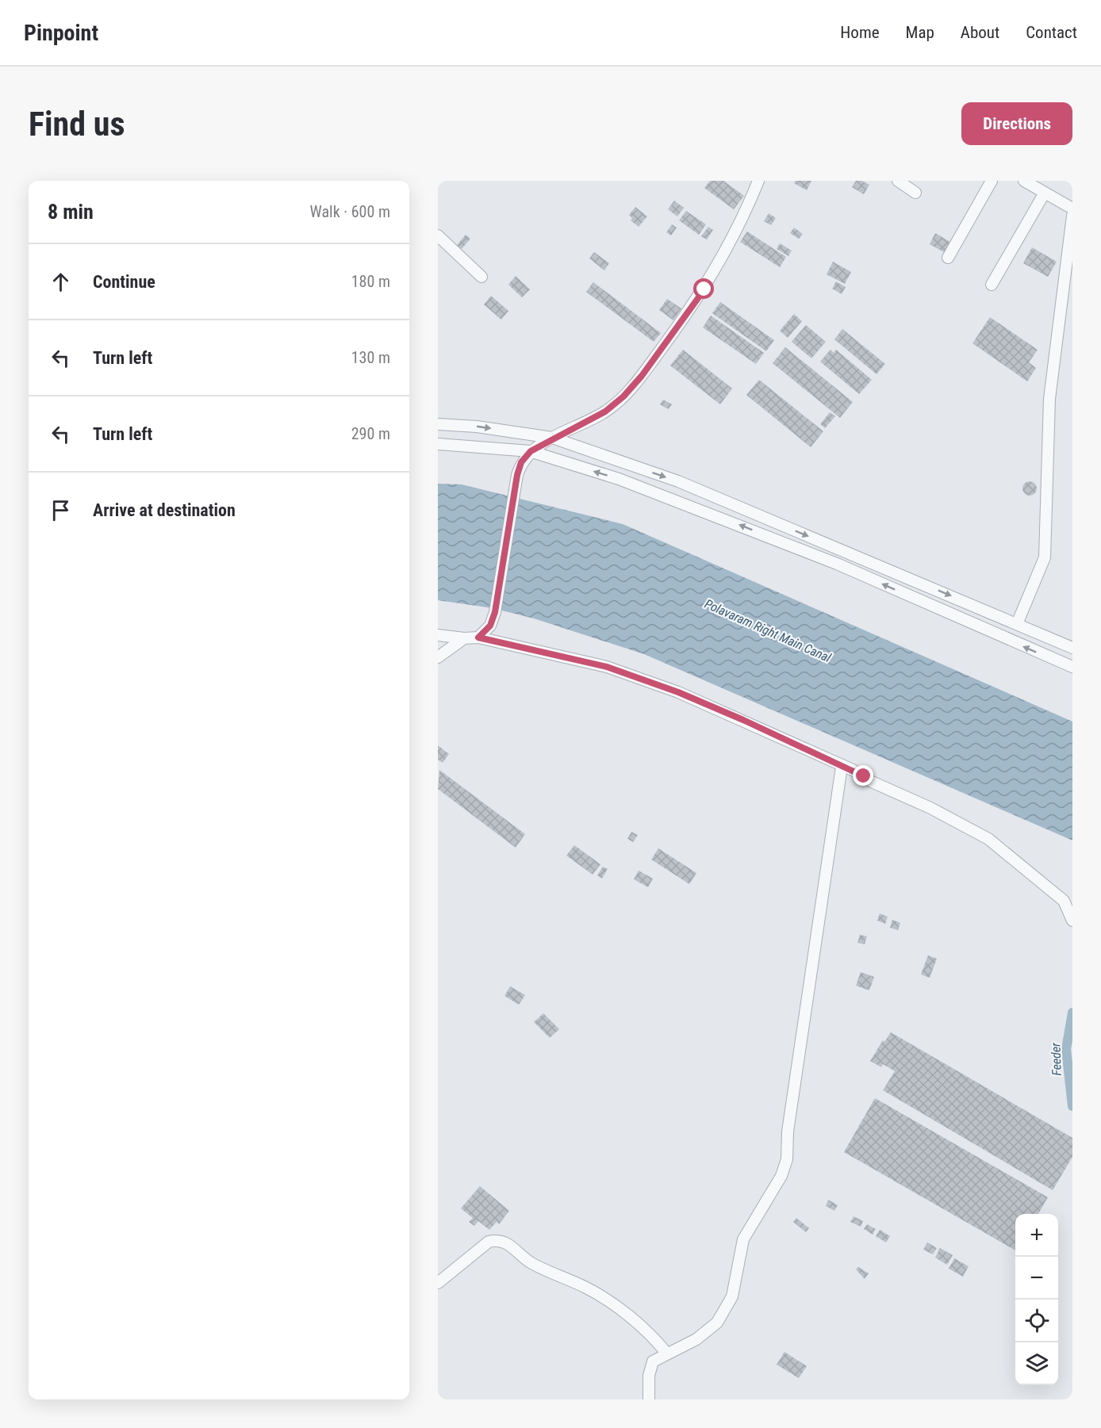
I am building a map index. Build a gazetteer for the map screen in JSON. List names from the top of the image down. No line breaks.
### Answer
{"water":["Polavaram Right Main Canal","Feeder"],"page":{"header":"Pinpoint","nav":["Home","Map","About","Contact"],"buttons":"Directions","title":"Find us","heading":["8 min","Walk · 600 m"],"list":[["Continue","180 m"],["Turn left","130 m"],["Turn left","290 m"],"Arrive at destination"],"map_buttons":["+","−"]}}
